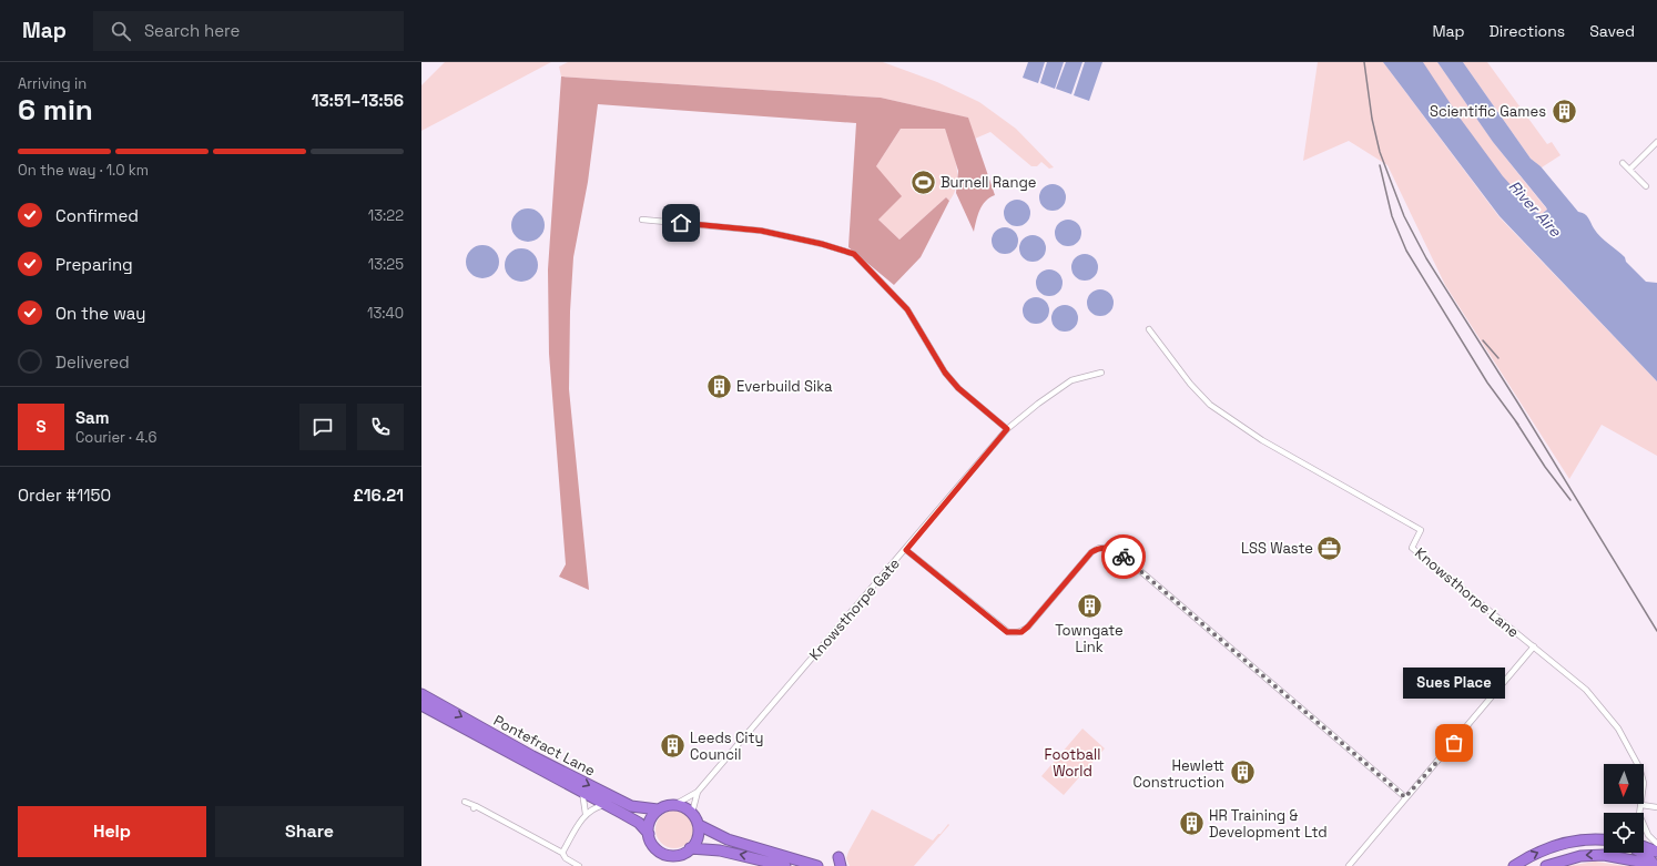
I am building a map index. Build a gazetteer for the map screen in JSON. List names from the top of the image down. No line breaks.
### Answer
{"streets":{"highway":["Pontefract Lane"],"street":["Knowsthorpe Lane","Knowsthorpe Gate"]},"crossings":[["Knowsthorpe Gate","Pontefract Lane"]],"water":["River Aire"],"parks":["Football World"],"places":{"building":["Scientific Games","Everbuild Sika","Towngate Link","Leeds City Council","Hewlett Construction","HR Training & Development Ltd"],"sports":["Burnell Range"],"office":["LSS Waste"],"other":["Sues Place"]},"north":"bottom","page":{"header":"Map","search":"Search here","nav":["Map","Directions","Saved"],"heading":["6 min","Arriving in","13:51–13:56"],"panel":["Sam","Courier · 4.6","Order #1150","£16.21"],"bar":"On the way · 1.0 km","list":[["Confirmed","13:22"],["Preparing","13:25"],["On the way","13:40"],"Delivered"],"round":"S","bubble":"Sues Place","buttons":["Help","Share"]}}
